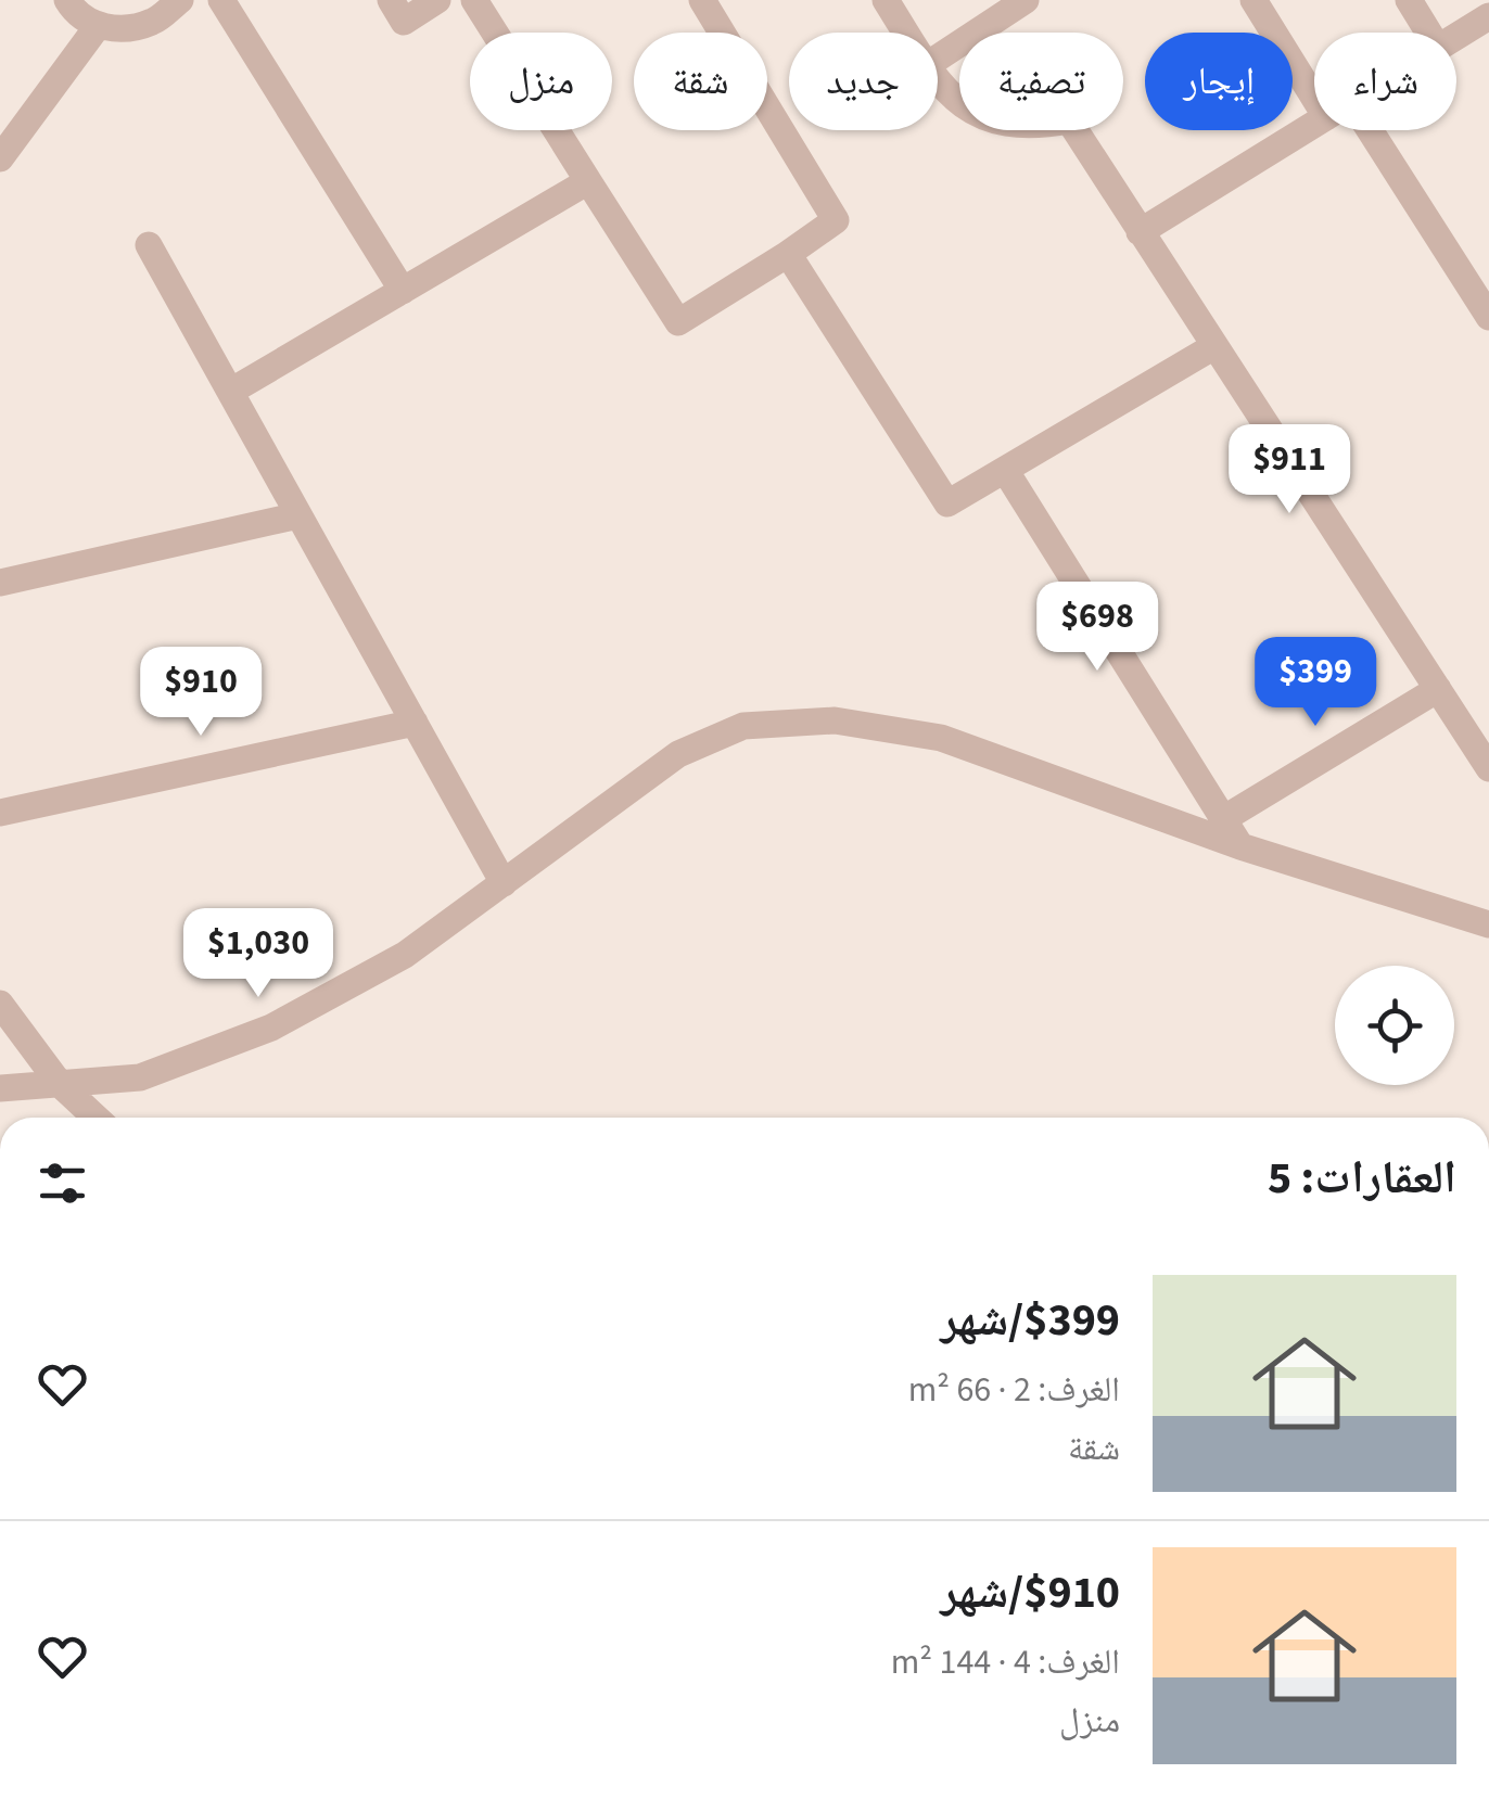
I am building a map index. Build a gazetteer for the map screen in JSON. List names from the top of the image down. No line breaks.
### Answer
{"page":{"chip":["شراء","إيجار","تصفية","جديد","شقة","منزل"],"price":["$911","$698","$399","$910","$1,030"],"heading":"العقارات: 5","list":[{"name":"$399/شهر","note":"الغرف: 2 · 66 m² · شقة"},{"name":"$910/شهر","note":"الغرف: 4 · 144 m² · منزل"}]}}
